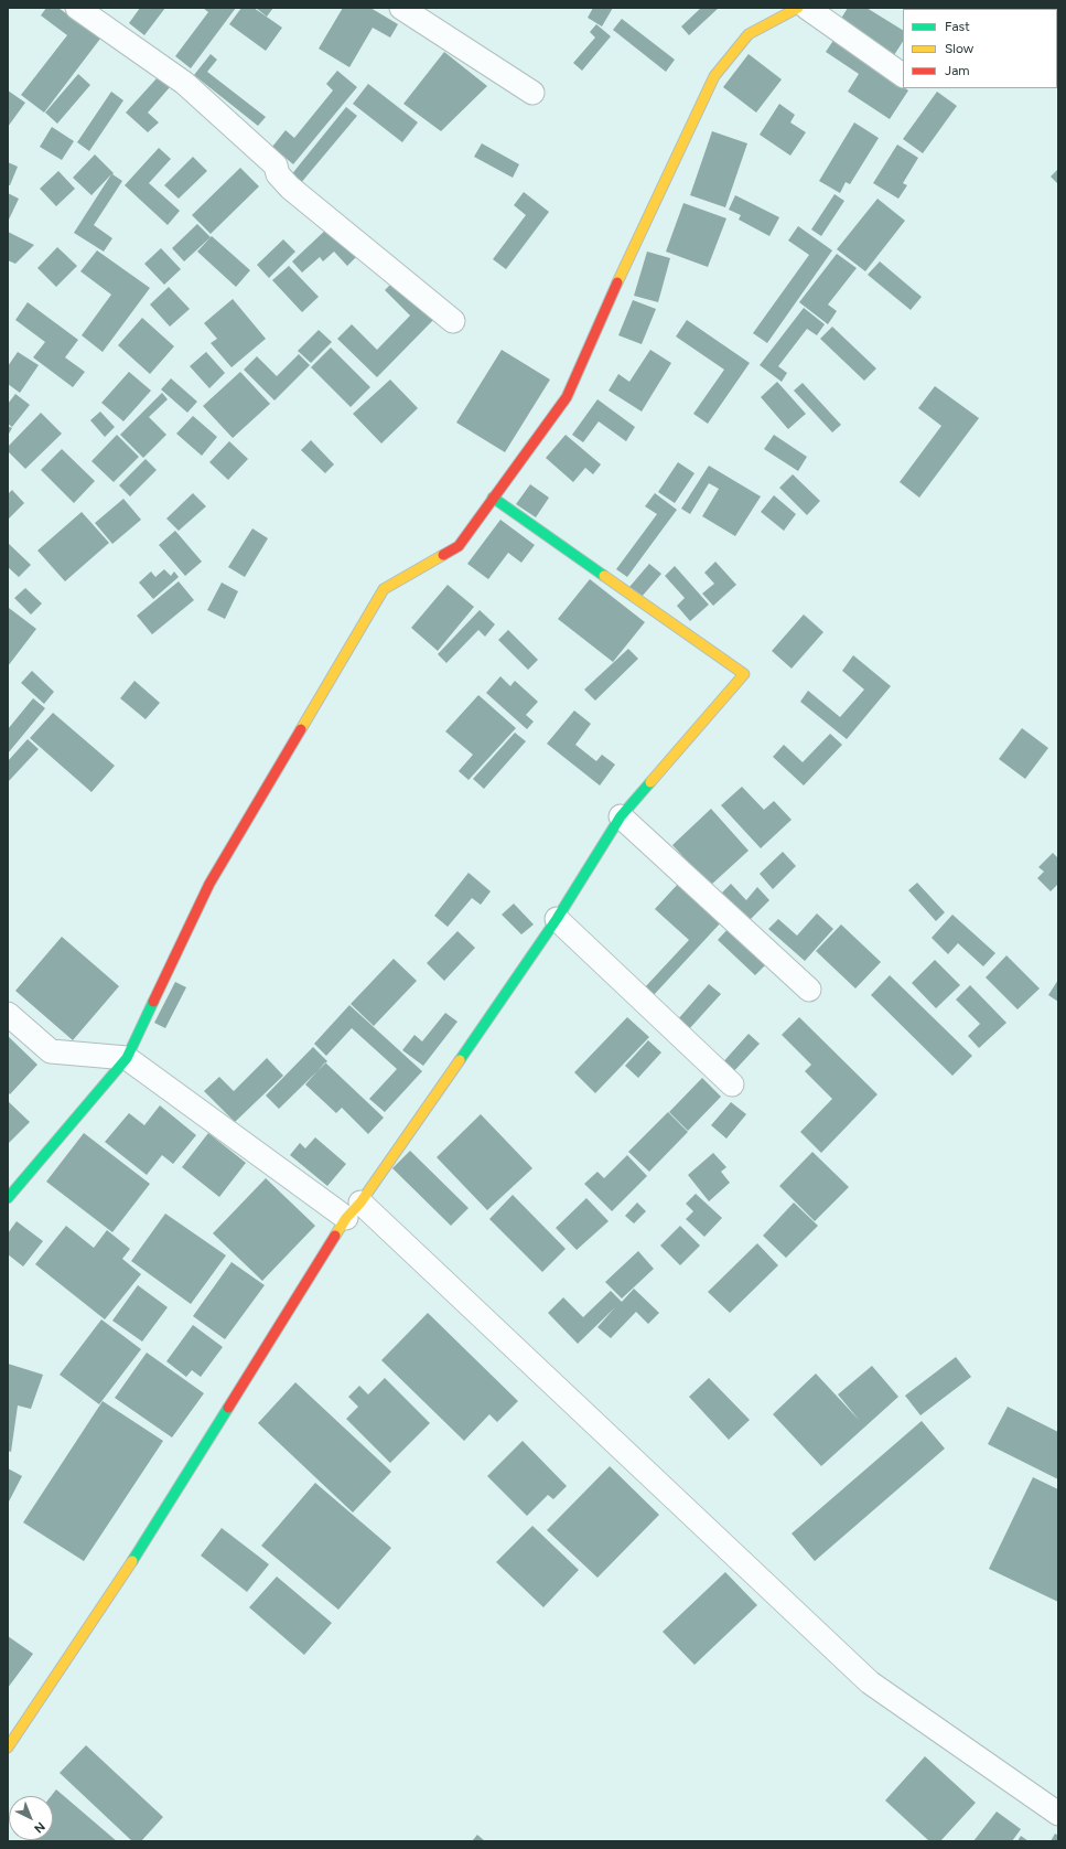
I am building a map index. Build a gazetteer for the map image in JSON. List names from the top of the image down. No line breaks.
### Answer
{"legend":["Fast","Slow","Jam"],"north":"bottom right"}
